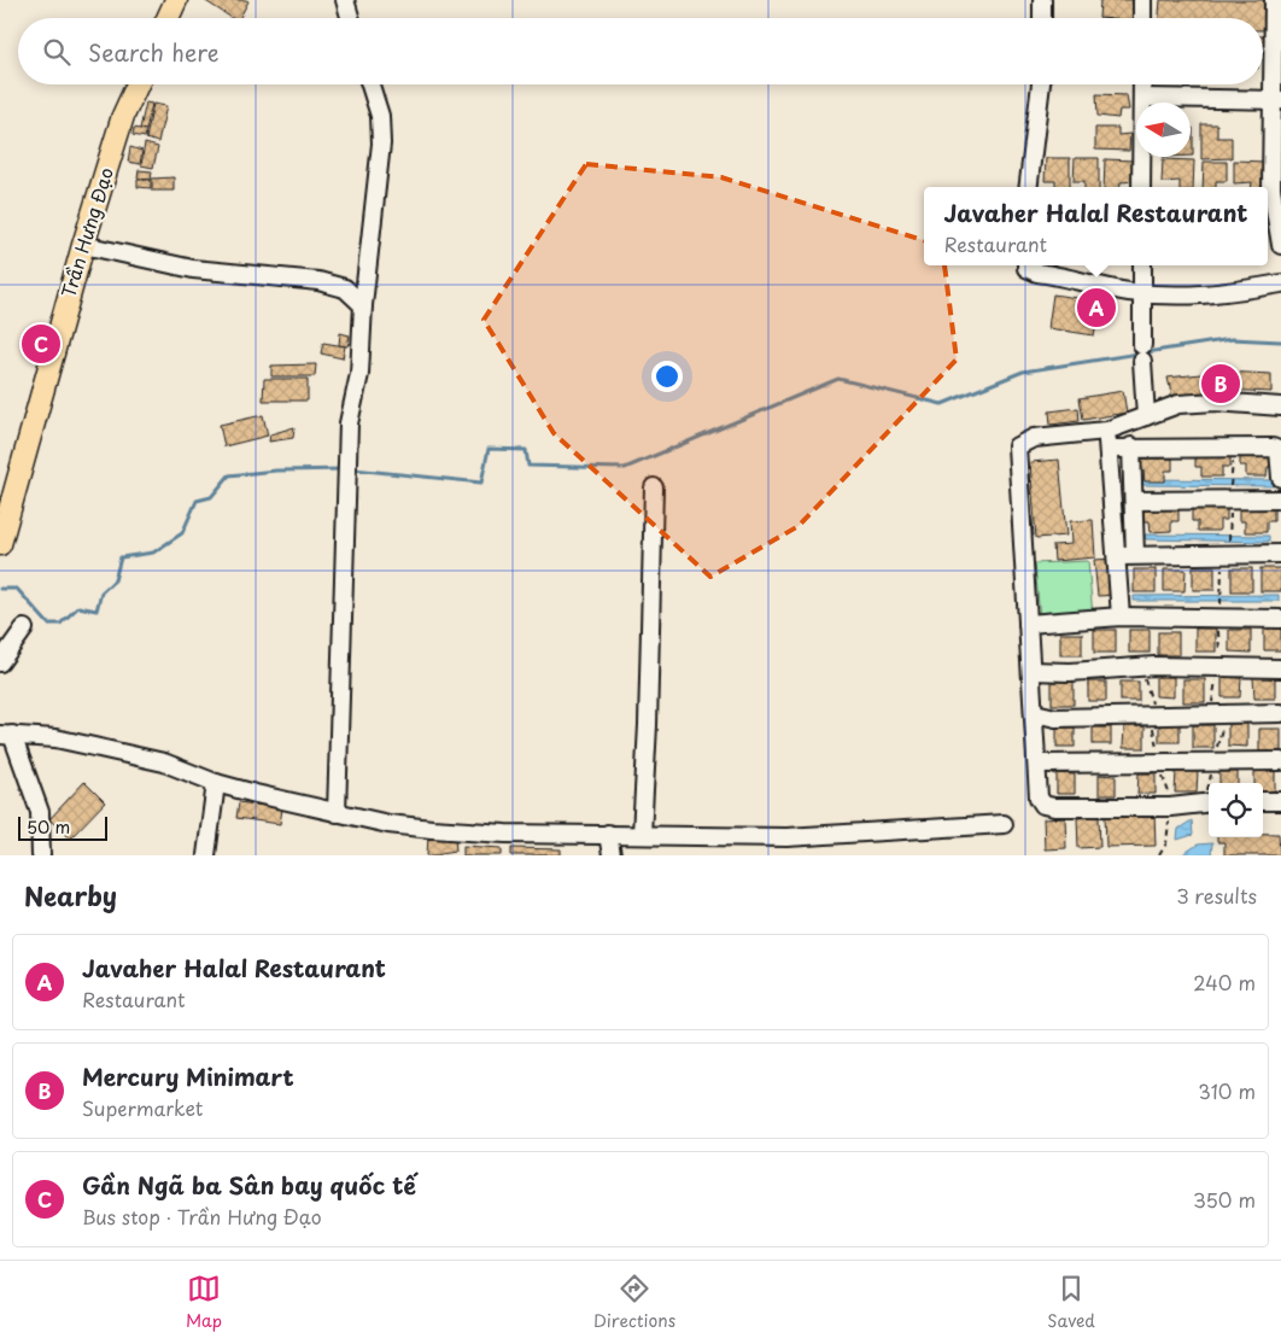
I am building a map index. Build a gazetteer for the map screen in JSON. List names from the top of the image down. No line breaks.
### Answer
{"streets":{"main road":["Trần Hưng Đạo"]},"scale_bar":"50 m","north":"left","page":{"search":"Search here","popup":["Javaher Halal Restaurant","Restaurant"],"pins":["A","C","B"],"scale":"50 m","heading":["Nearby","3 results"],"list":[{"mark":"A","name":"Javaher Halal Restaurant","note":"Restaurant","value":"240 m"},{"mark":"B","name":"Mercury Minimart","note":"Supermarket","value":"310 m"},{"mark":"C","name":"Gần Ngã ba Sân bay quốc tế","note":"Bus stop · Trần Hưng Đạo","value":"350 m"}],"nav":["Map","Directions","Saved"]}}
